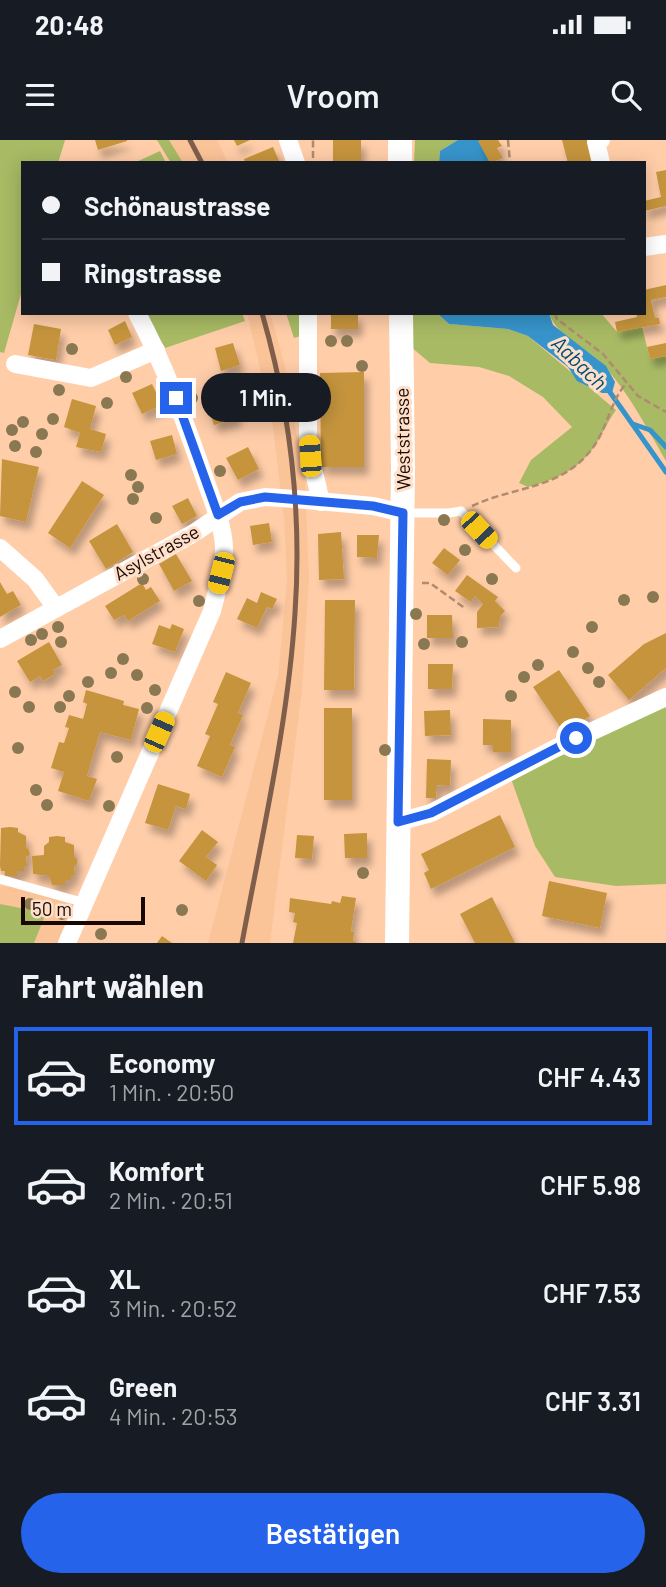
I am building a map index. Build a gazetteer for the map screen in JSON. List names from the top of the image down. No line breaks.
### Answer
{"streets":{"main road":["Weststrasse"],"street":["Asylstrasse"]},"crossings":[["Weststrasse","Asylstrasse"]],"water":["Aabach"],"scale_bar":"50 m","page":{"status":"20:48","header":"Vroom","banner":["Schönaustrasse","Ringstrasse"],"bubble":"1 Min.","scale":"50 m","heading":"Fahrt wählen","list":[{"name":"Economy","note":"1 Min. · 20:50","value":"CHF 4.43"},{"name":"Komfort","note":"2 Min. · 20:51","value":"CHF 5.98"},{"name":"XL","note":"3 Min. · 20:52","value":"CHF 7.53"},{"name":"Green","note":"4 Min. · 20:53","value":"CHF 3.31"}],"buttons":"Bestätigen"}}
